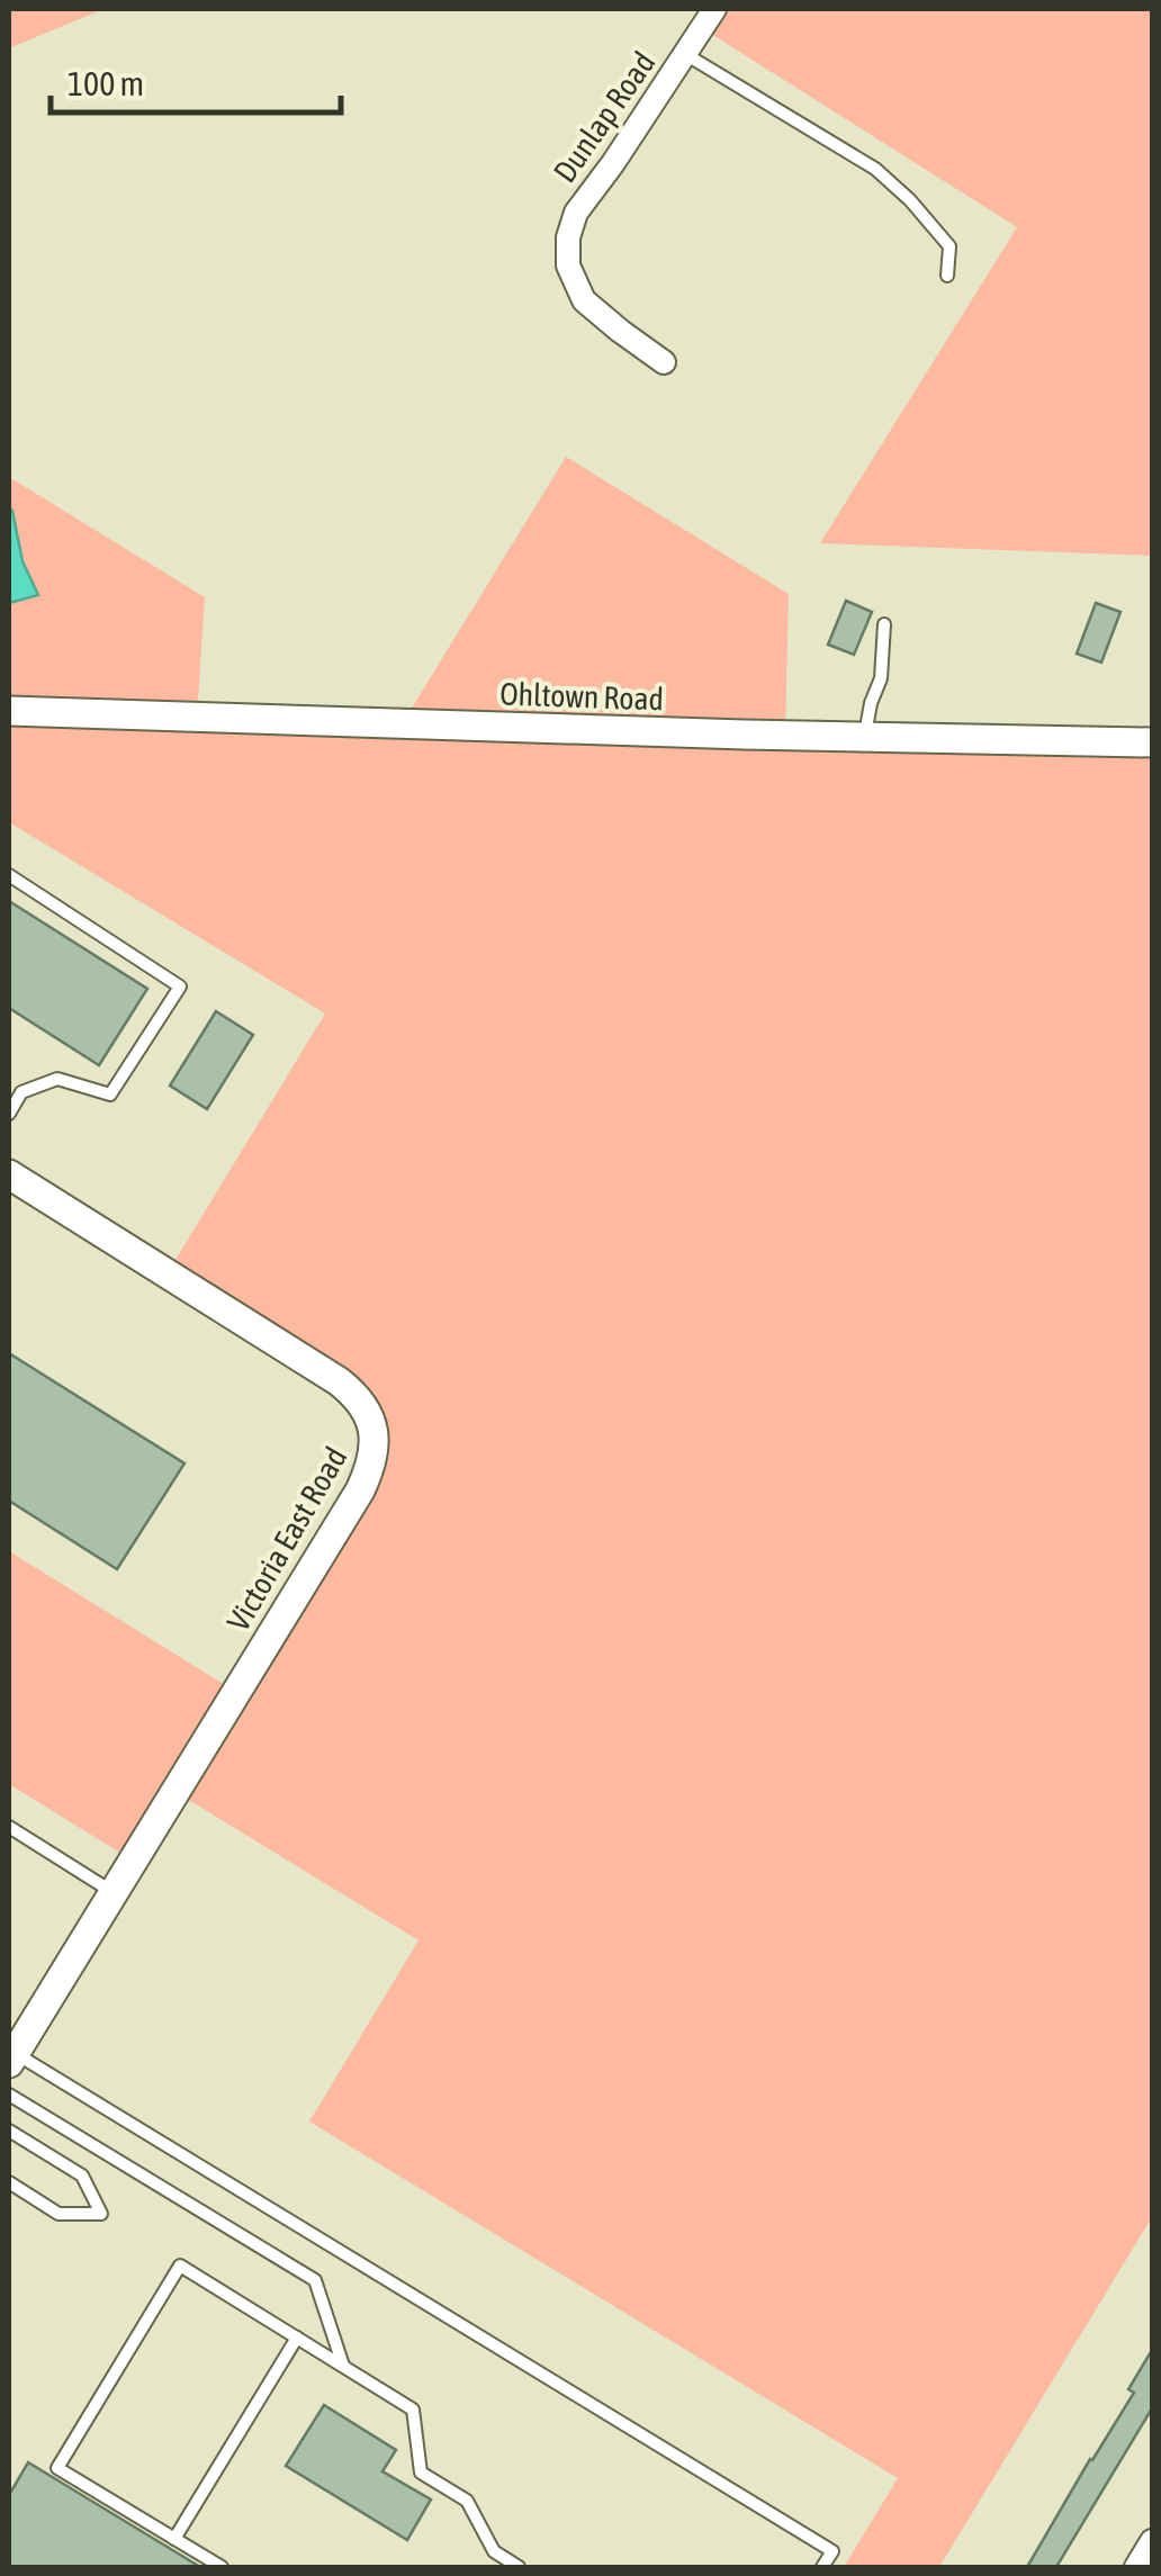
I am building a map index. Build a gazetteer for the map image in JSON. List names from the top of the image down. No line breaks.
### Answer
{"streets":{"street":["Dunlap Road","Ohltown Road","Victoria East Road"]},"scale_bar":"100 m"}
